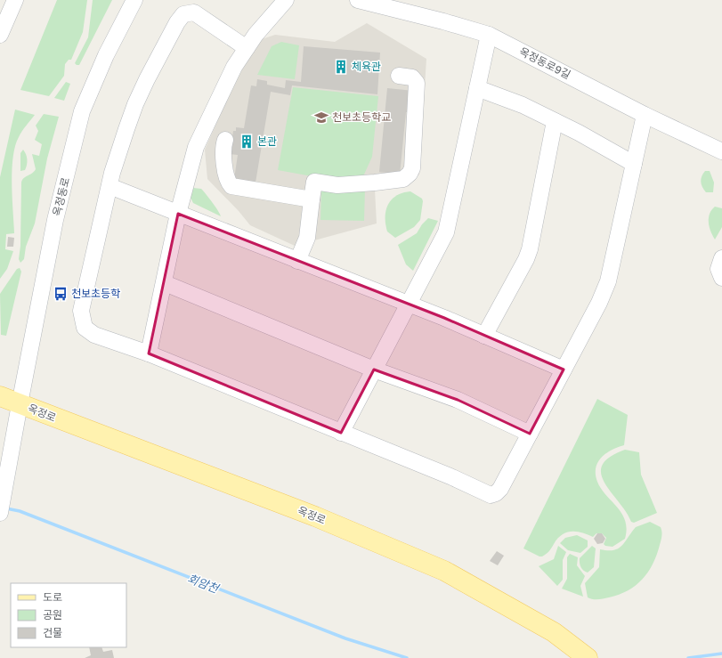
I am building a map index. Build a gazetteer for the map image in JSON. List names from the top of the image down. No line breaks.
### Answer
{"streets":{"main road":["옥정로"],"street":["옥정동로9길","옥정동로"]},"crossings":[["옥정동로","옥정로"]],"water":["회암천"],"places":{"building":["체육관","본관"],"school or university":["천보초등학교"],"bus stop":["천보초등학"]},"legend":["도로","공원","건물"]}
